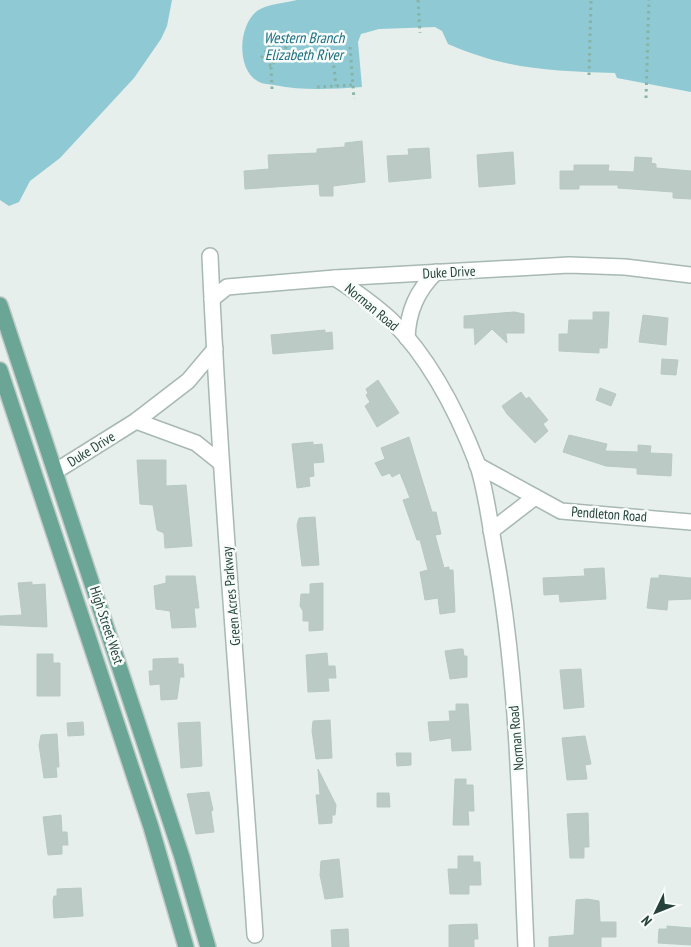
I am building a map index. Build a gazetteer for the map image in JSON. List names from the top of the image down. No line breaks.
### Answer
{"streets":{"main road":["High Street West"],"street":["Duke Drive","Norman Road","Pendleton Road","Green Acres Parkway"]},"crossings":[["Duke Drive","Norman Road"],["Duke Drive","Green Acres Parkway"],["Duke Drive","High Street West"],["Norman Road","Pendleton Road"]],"water":["Western Branch Elizabeth River"],"north":"bottom left"}
